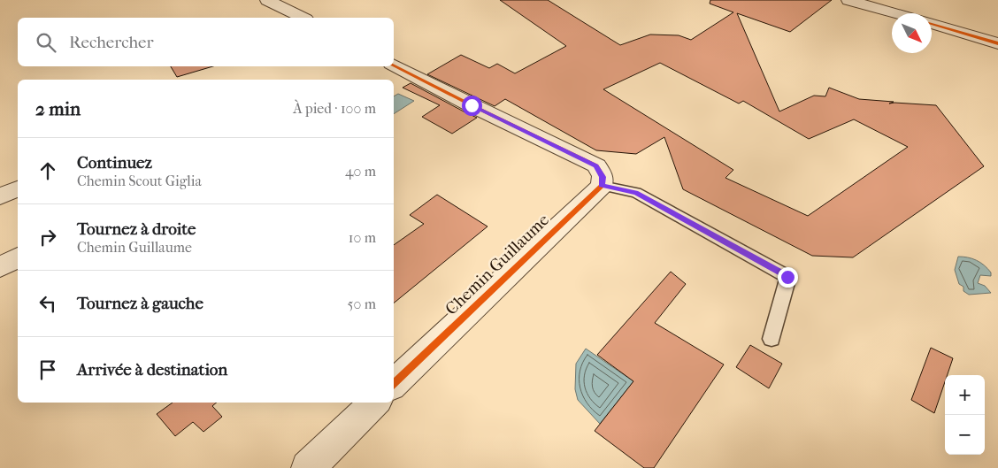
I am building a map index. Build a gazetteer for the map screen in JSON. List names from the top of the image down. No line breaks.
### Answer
{"streets":{"street":["Chemin Guillaume"]},"north":"bottom right","page":{"search":"Rechercher","heading":["2 min","À pied · 100 m"],"list":[["Continuez","Chemin Scout Giglia","40 m"],["Tournez à droite","Chemin Guillaume","10 m"],["Tournez à gauche","50 m"],"Arrivée à destination"],"map_buttons":["+","−"]}}
